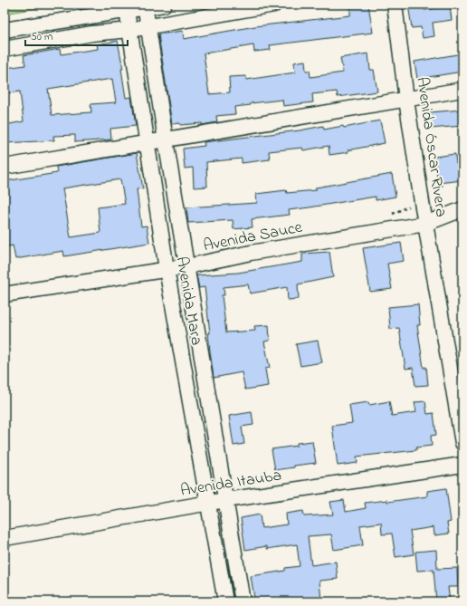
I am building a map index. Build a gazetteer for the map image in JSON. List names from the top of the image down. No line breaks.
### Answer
{"streets":{"street":["Avenida Óscar Rivera","Avenida Sauce","Avenida Mara","Avenida Itauba"]},"crossings":[["Avenida Óscar Rivera","Avenida Sauce"],["Avenida Sauce","Avenida Mara"],["Avenida Mara","Avenida Itauba"]],"scale_bar":"50 m"}
